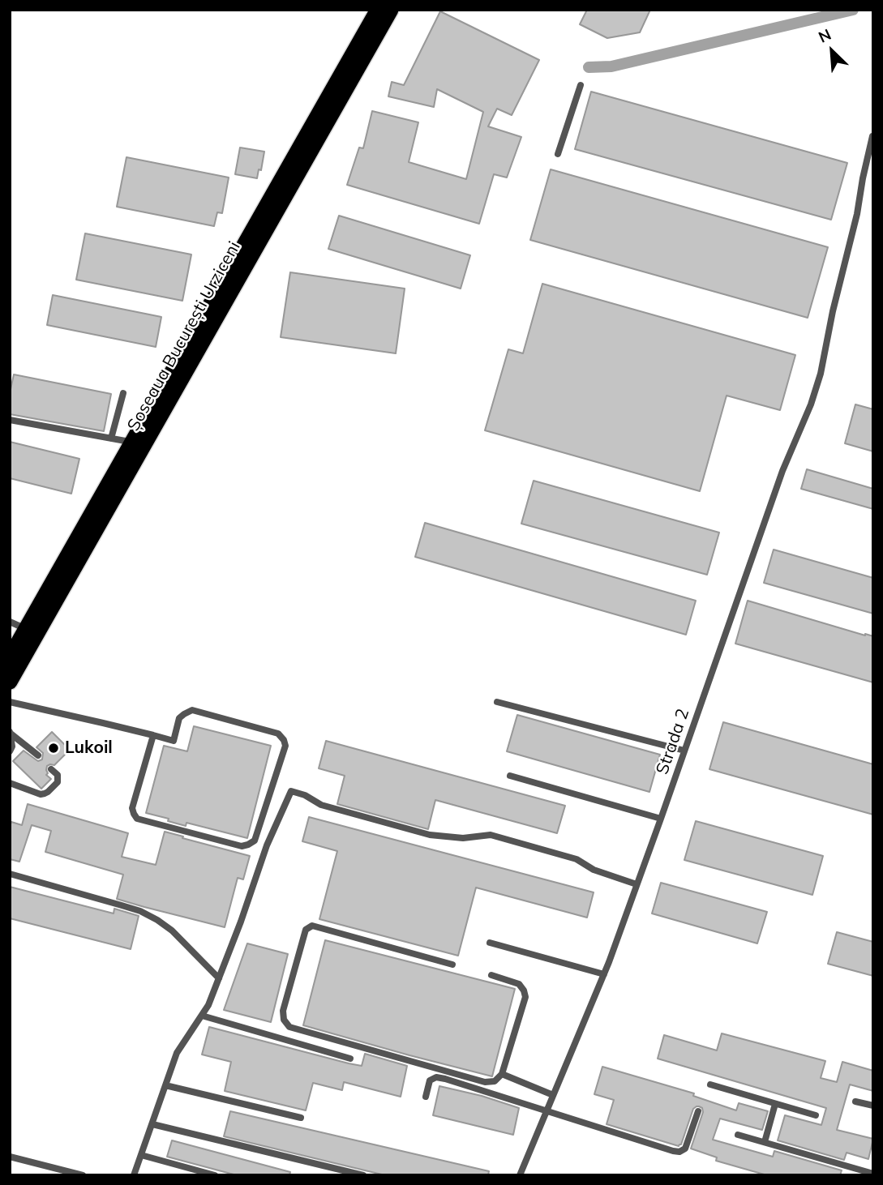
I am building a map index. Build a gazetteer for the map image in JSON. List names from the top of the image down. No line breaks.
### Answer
{"streets":{"highway":["Șoseaua București Urziceni"],"lane":["Strada 2"]},"places":["Lukoil"],"north":"top left"}
